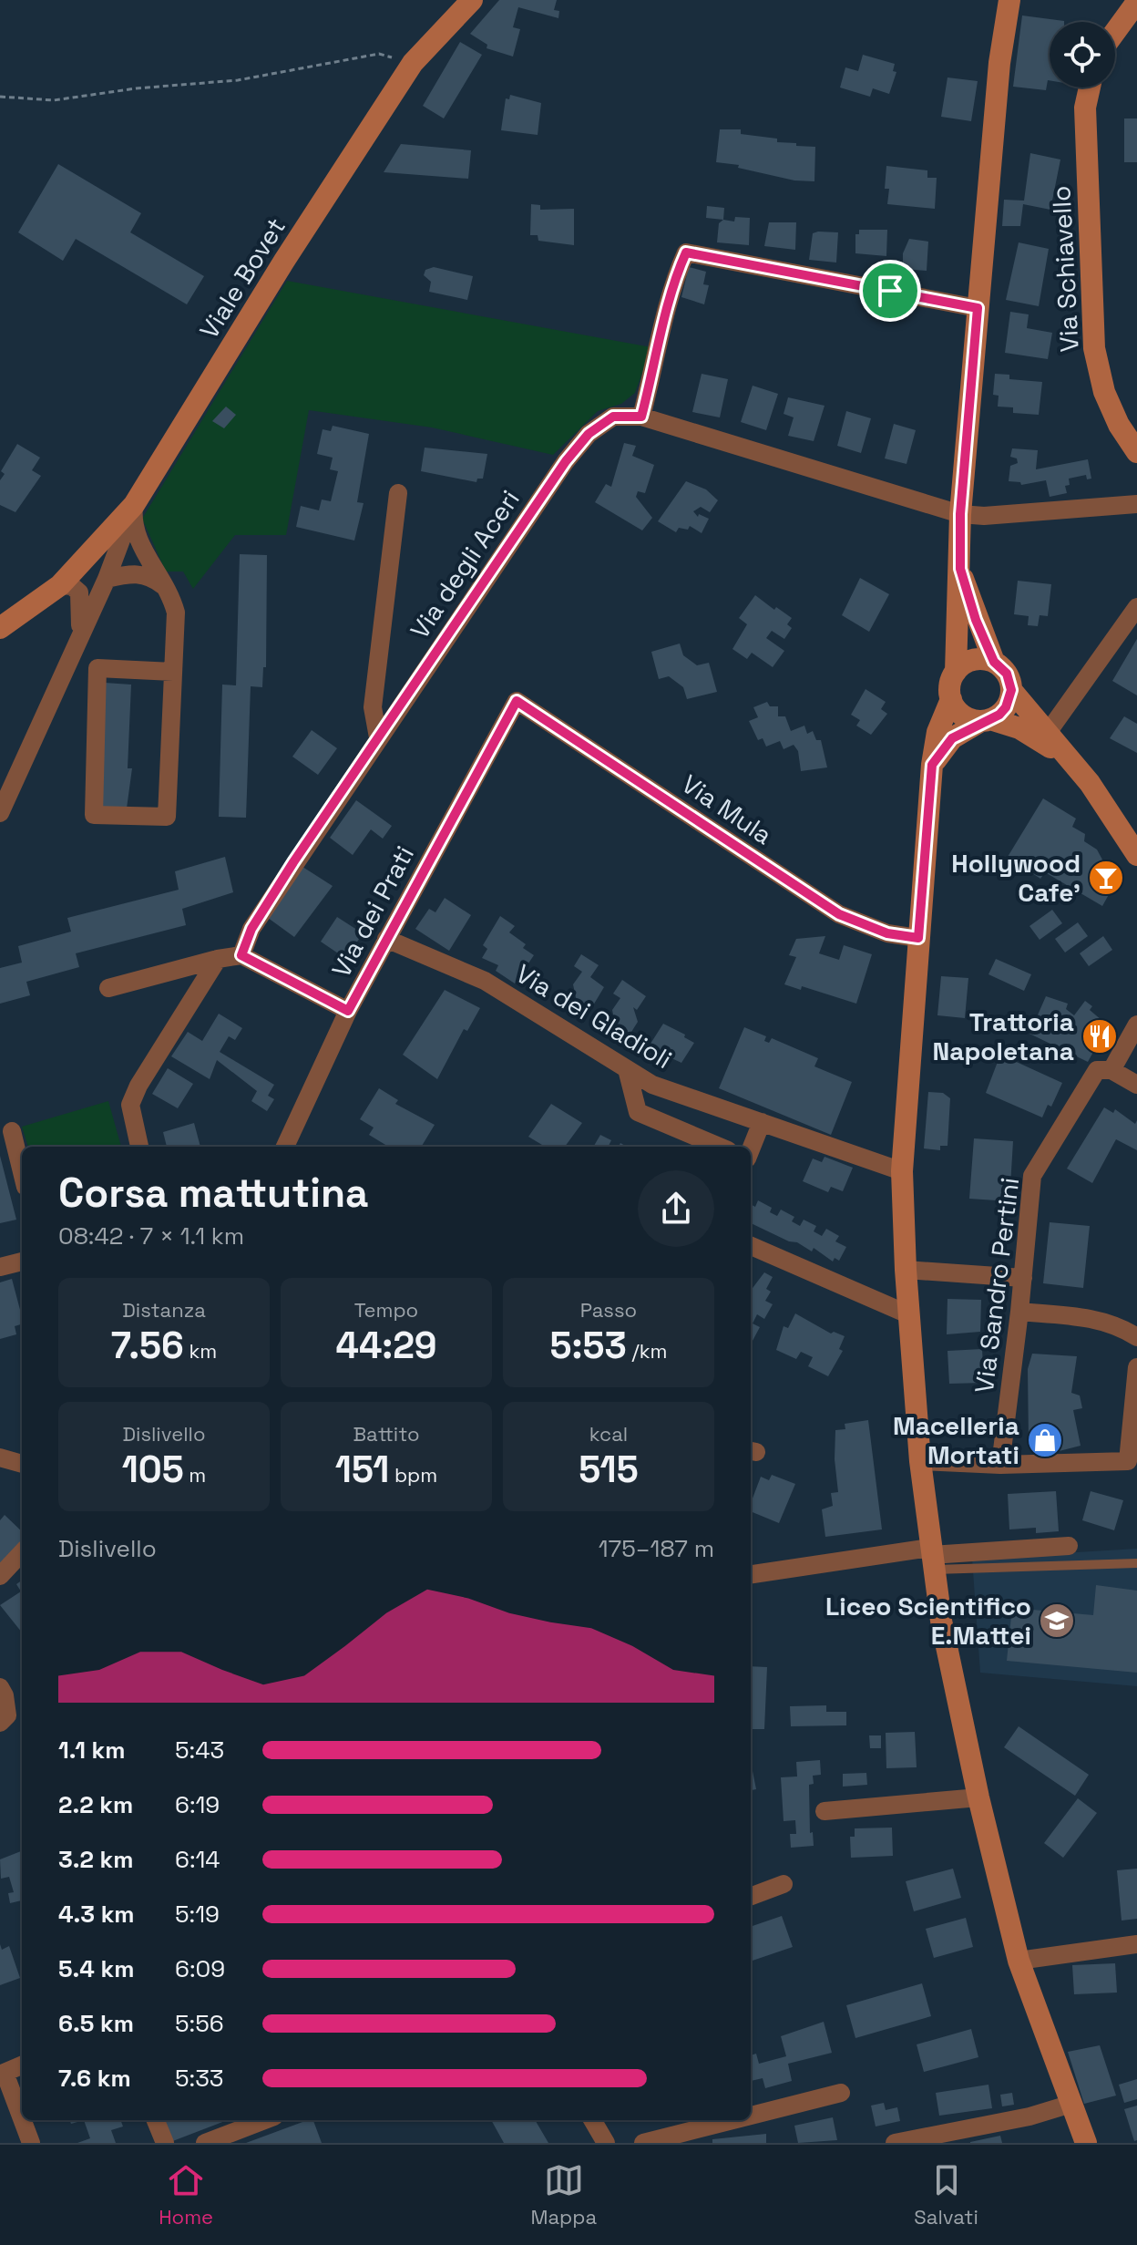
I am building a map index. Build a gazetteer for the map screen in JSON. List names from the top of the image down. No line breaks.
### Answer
{"streets":{"street":["Via Schiavello","Viale Bovet","Via degli Aceri","Via Mula","Via dei Prati","Via dei Gladioli","Via Sandro Pertini"]},"crossings":[["Via Mula","Via dei Prati"],["Via dei Prati","Via dei Gladioli"]],"places":{"bar":["Hollywood Cafe'"],"restaurant":["Trattoria Napoletana"],"shop":["Macelleria Mortati"],"school or university":["Liceo Scientifico E.Mattei"]},"page":{"heading":["Corsa mattutina","08:42 · 7 × 1.1 km"],"stats":[["Distanza","7.56 km"],["Tempo","44:29"],["Passo","5:53 /km"],["Dislivello","105 m"],["Battito","151 bpm"],["kcal","515"]],"chart":["Dislivello","175–187 m"],"list":[{"name":"1.1 km","note":"5:43"},{"name":"2.2 km","note":"6:19"},{"name":"3.2 km","note":"6:14"},{"name":"4.3 km","note":"5:19"},{"name":"5.4 km","note":"6:09"},{"name":"6.5 km","note":"5:56"},{"name":"7.6 km","note":"5:33"}],"tabs":["Home","Mappa","Salvati"]}}
